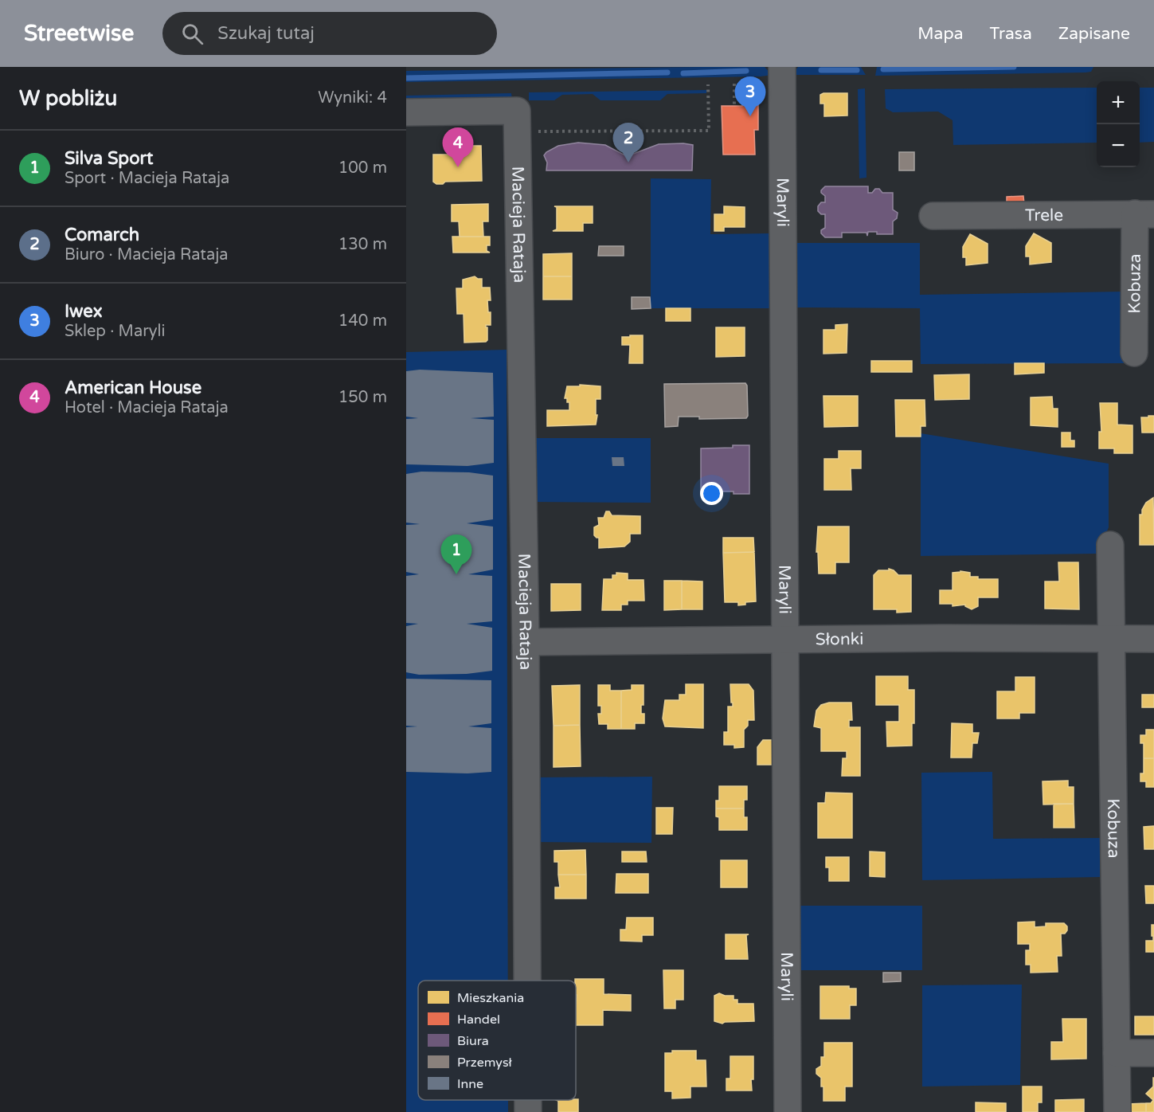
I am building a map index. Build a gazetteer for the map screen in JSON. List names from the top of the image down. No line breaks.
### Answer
{"streets":{"street":["Maryli","Trele","Macieja Rataja","Kobuza","Słonki"]},"crossings":[["Maryli","Słonki"],["Trele","Kobuza"],["Macieja Rataja","Słonki"],["Kobuza","Słonki"]],"legend":["Mieszkania","Handel","Biura","Przemysł","Inne"],"page":{"header":"Streetwise","search":"Szukaj tutaj","nav":["Mapa","Trasa","Zapisane"],"heading":["W pobliżu","Wyniki: 4"],"pins":["3","2","4","1"],"map_buttons":["+","−"],"list":[{"mark":"1","name":"Silva Sport","note":"Sport · Macieja Rataja","value":"100 m"},{"mark":"2","name":"Comarch","note":"Biuro · Macieja Rataja","value":"130 m"},{"mark":"3","name":"Iwex","note":"Sklep · Maryli","value":"140 m"},{"mark":"4","name":"American House","note":"Hotel · Macieja Rataja","value":"150 m"}]}}
